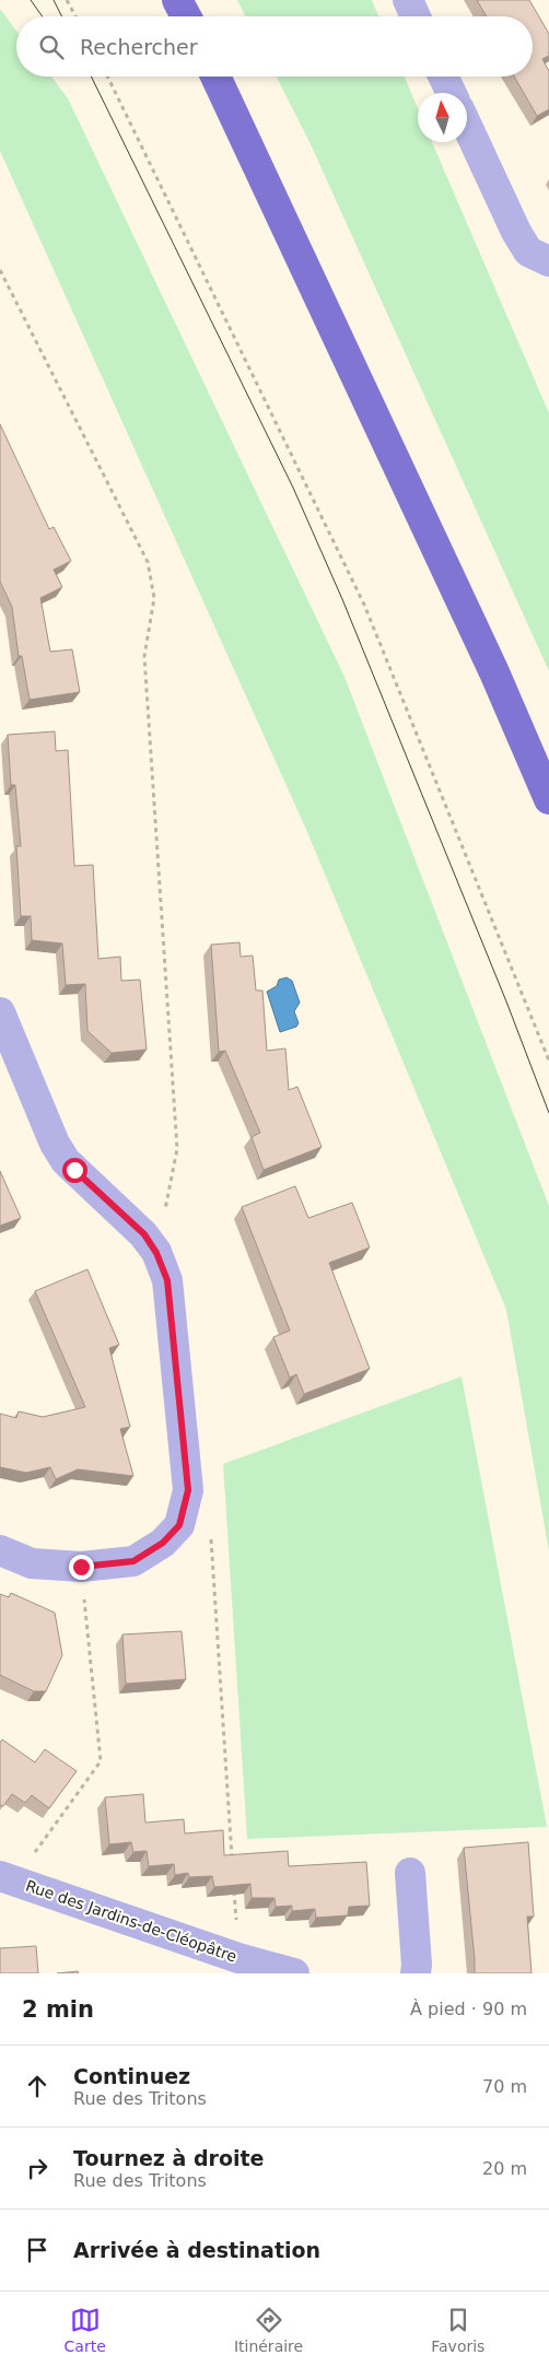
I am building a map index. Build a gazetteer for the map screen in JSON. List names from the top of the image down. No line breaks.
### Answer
{"streets":{"street":["Rue des Jardins-de-Cléopâtre"]},"north":"top","page":{"search":"Rechercher","heading":["2 min","À pied · 90 m"],"list":[["Continuez","Rue des Tritons","70 m"],["Tournez à droite","Rue des Tritons","20 m"],"Arrivée à destination"],"nav":["Carte","Itinéraire","Favoris"]}}
